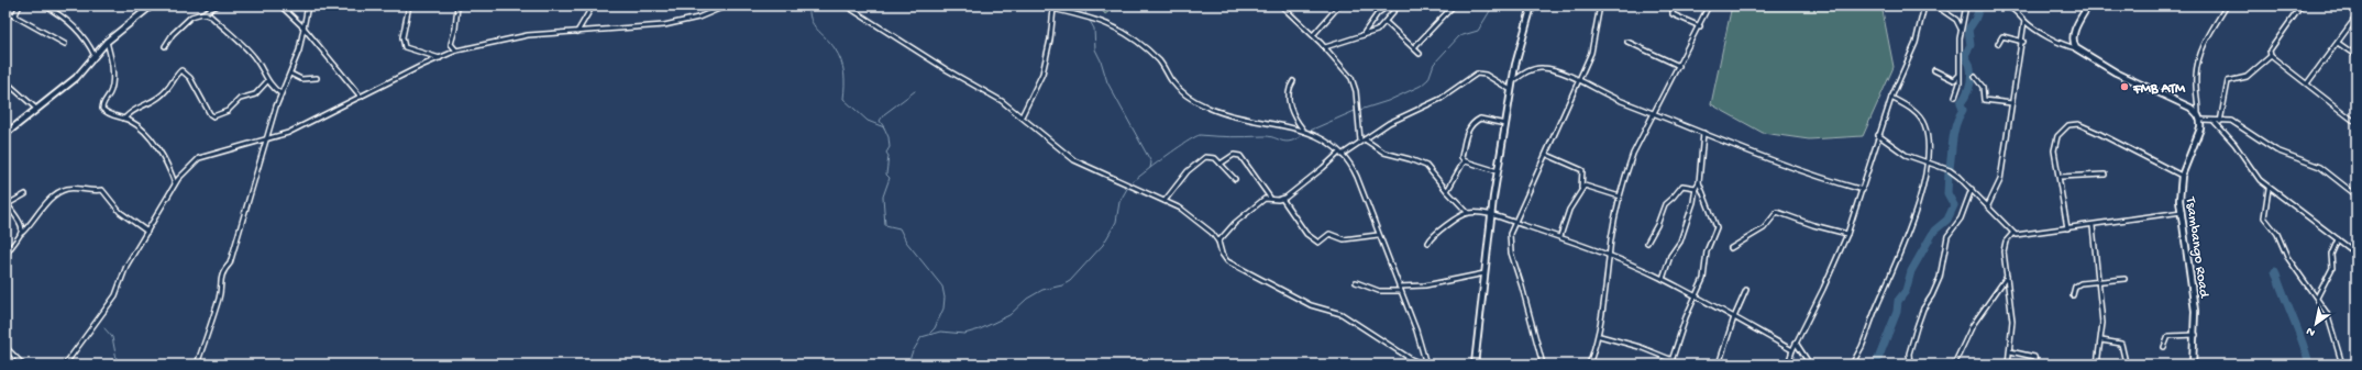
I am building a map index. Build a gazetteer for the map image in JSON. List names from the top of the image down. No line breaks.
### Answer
{"streets":{"street":["Tsambango Road"]},"places":["FMB ATM"],"north":"bottom left"}
